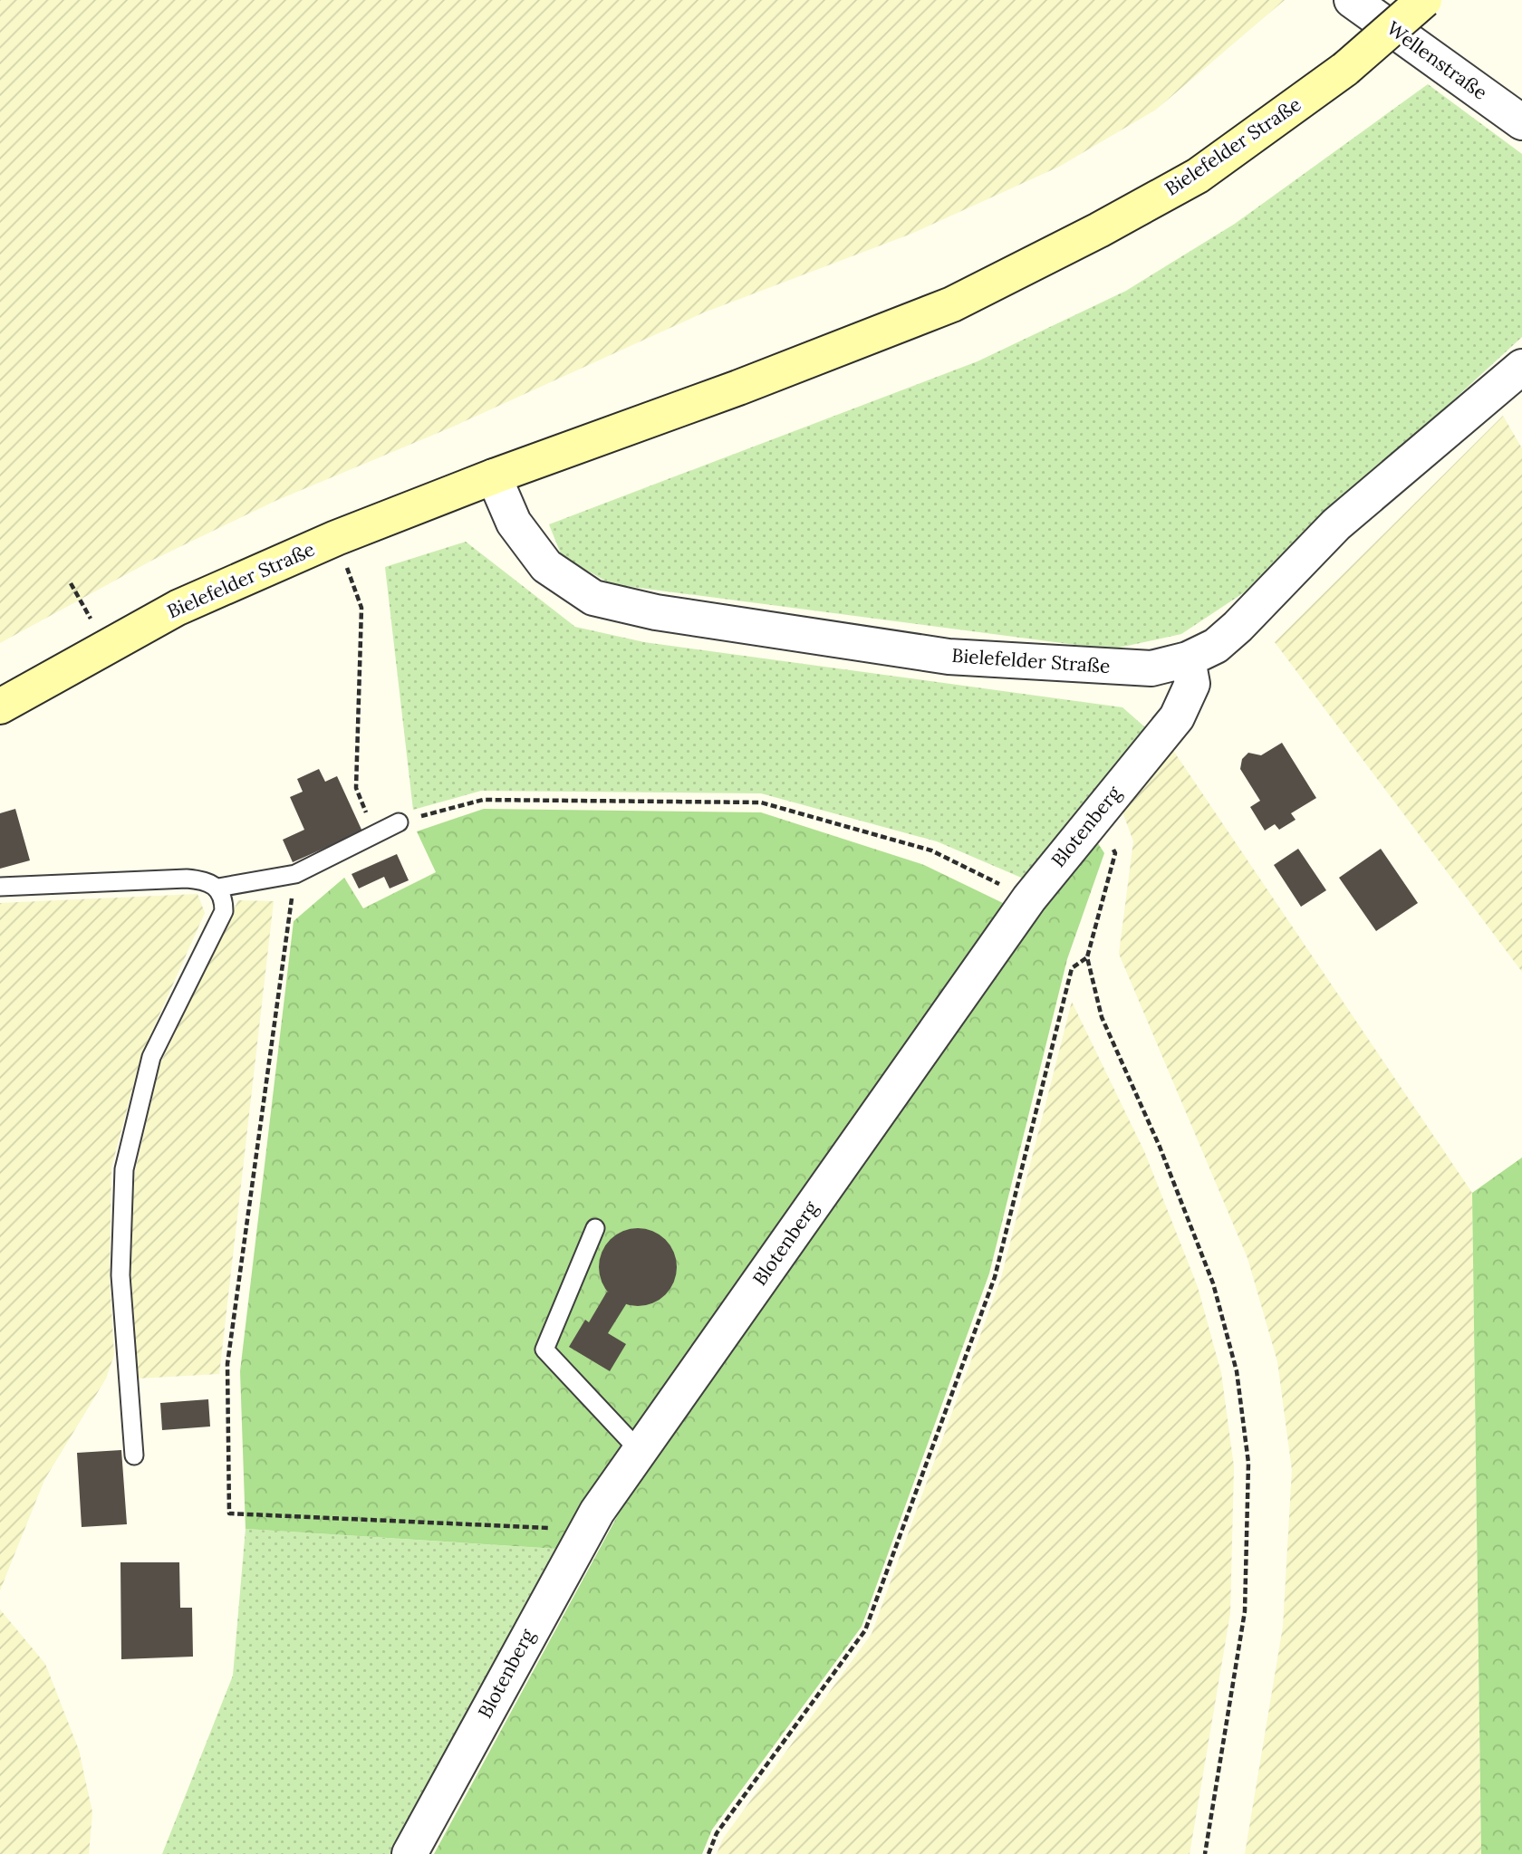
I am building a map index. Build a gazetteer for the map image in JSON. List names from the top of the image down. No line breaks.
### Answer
{"streets":{"main road":["Bielefelder Straße"],"street":["Wellenstraße","Blotenberg"]},"crossings":[["Bielefelder Straße","Blotenberg"]]}
